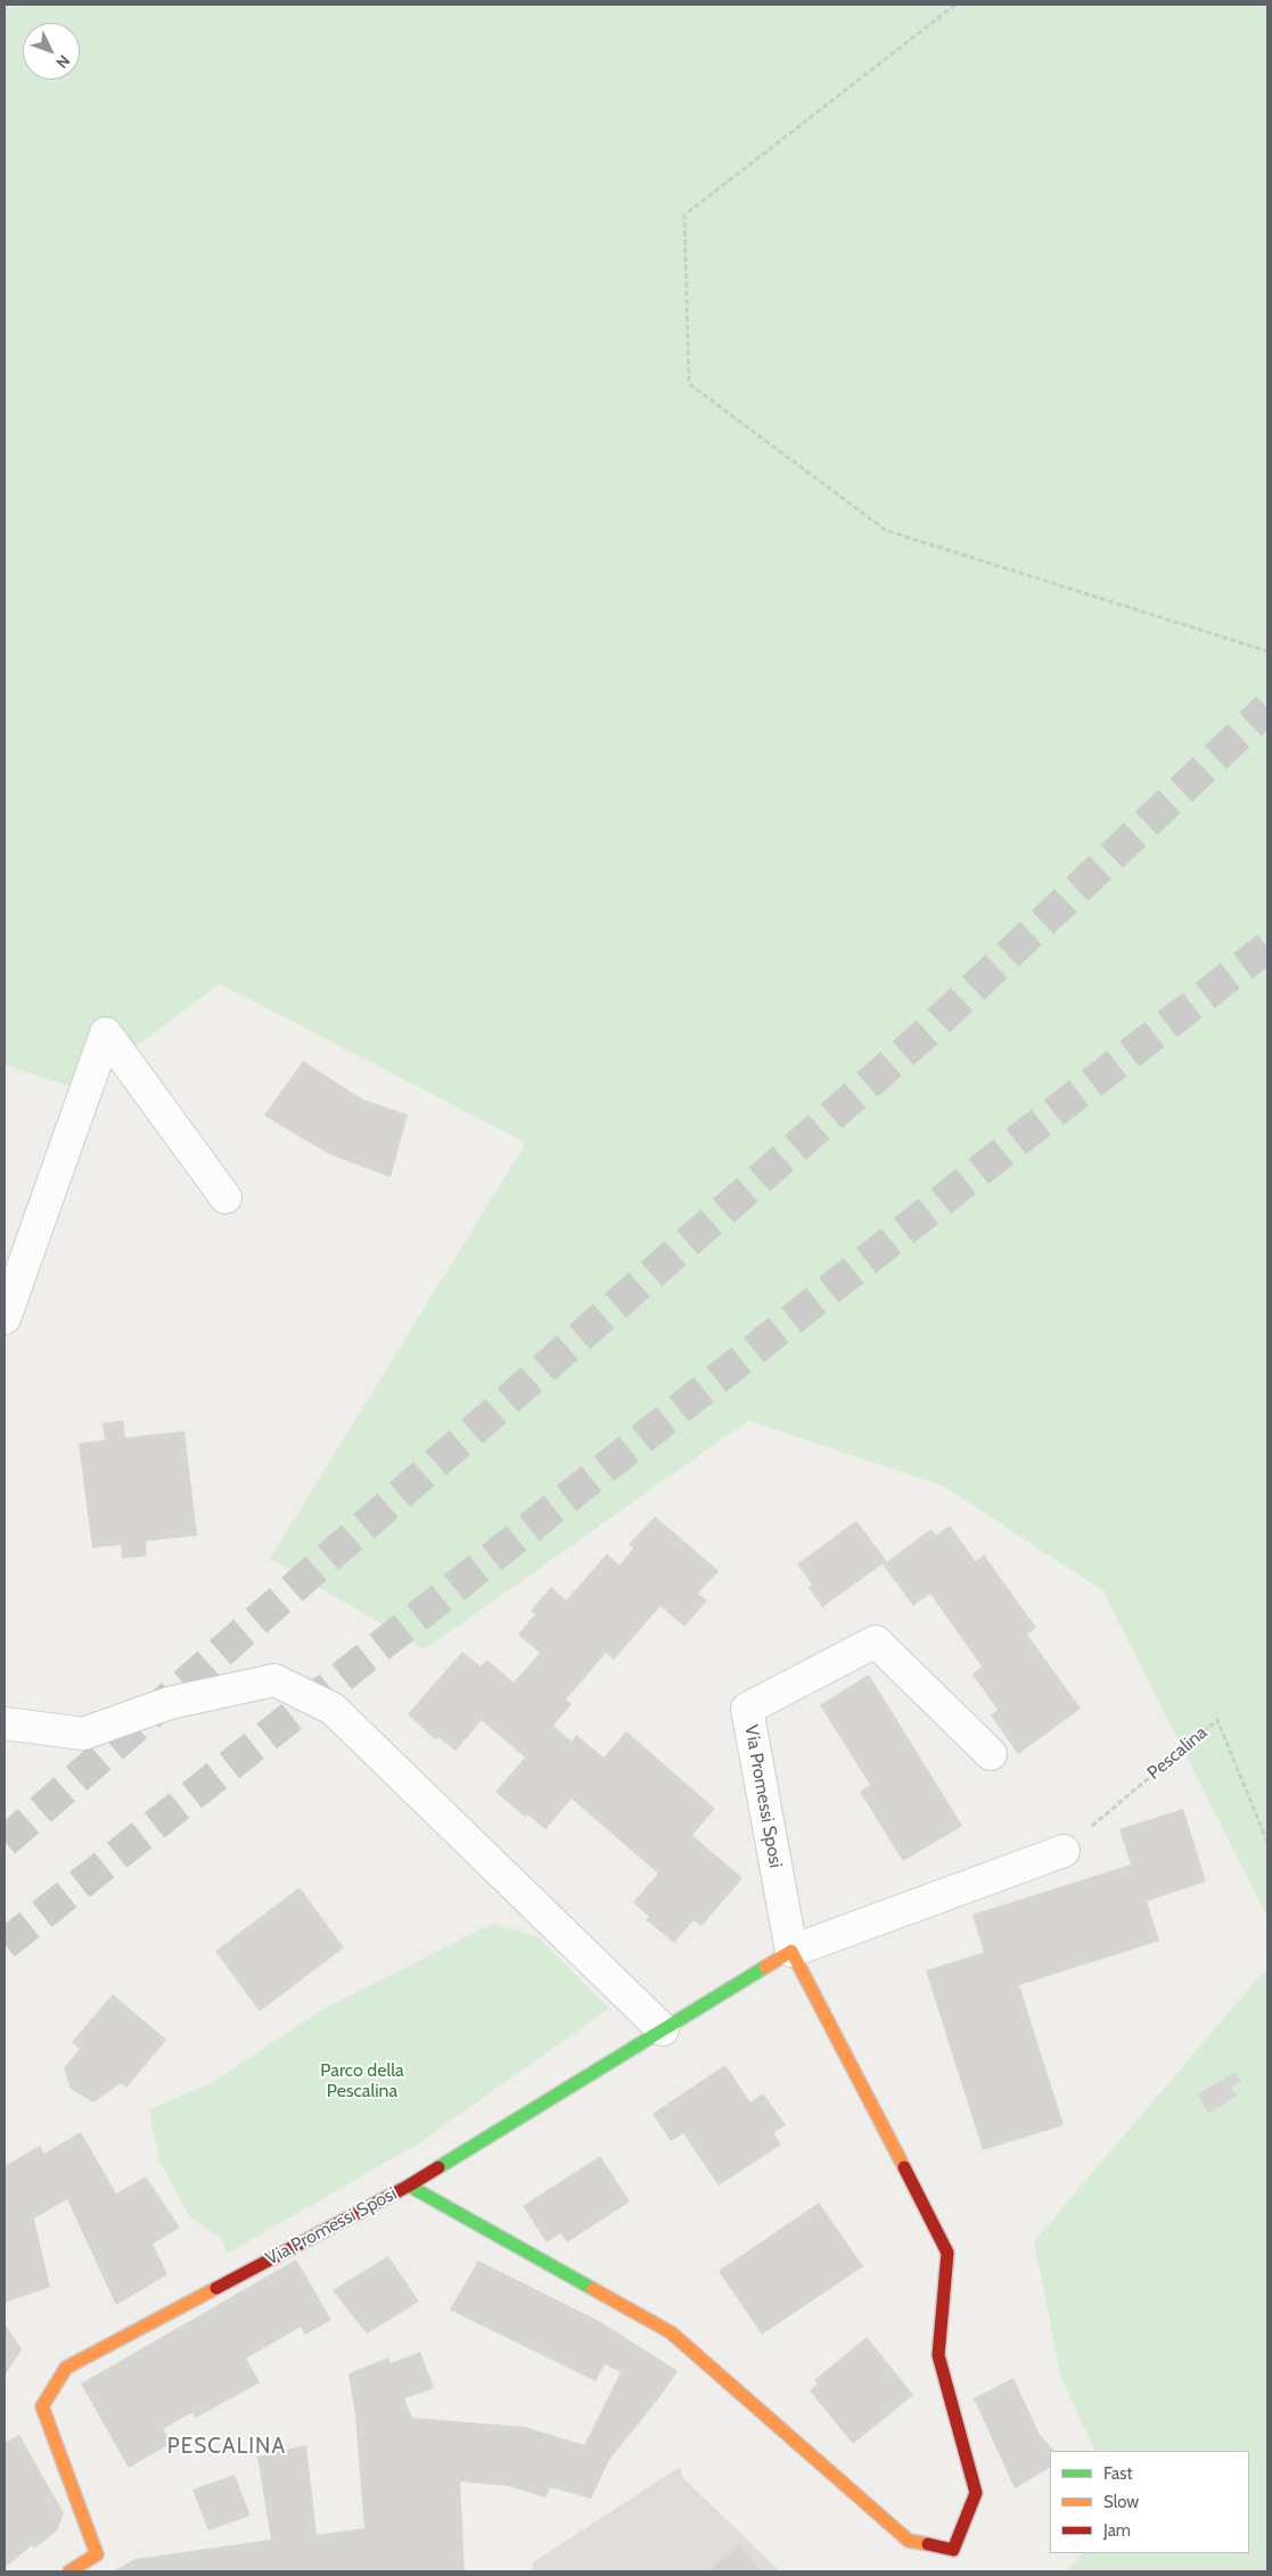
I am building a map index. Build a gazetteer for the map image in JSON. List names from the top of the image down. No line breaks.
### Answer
{"streets":{"street":["Via Promessi Sposi"],"path":["Pescalina"]},"crossings":[["Pescalina","Via Promessi Sposi"]],"districts":["PESCALINA"],"parks":["Parco della Pescalina"],"legend":["Fast","Slow","Jam"],"north":"bottom right"}
